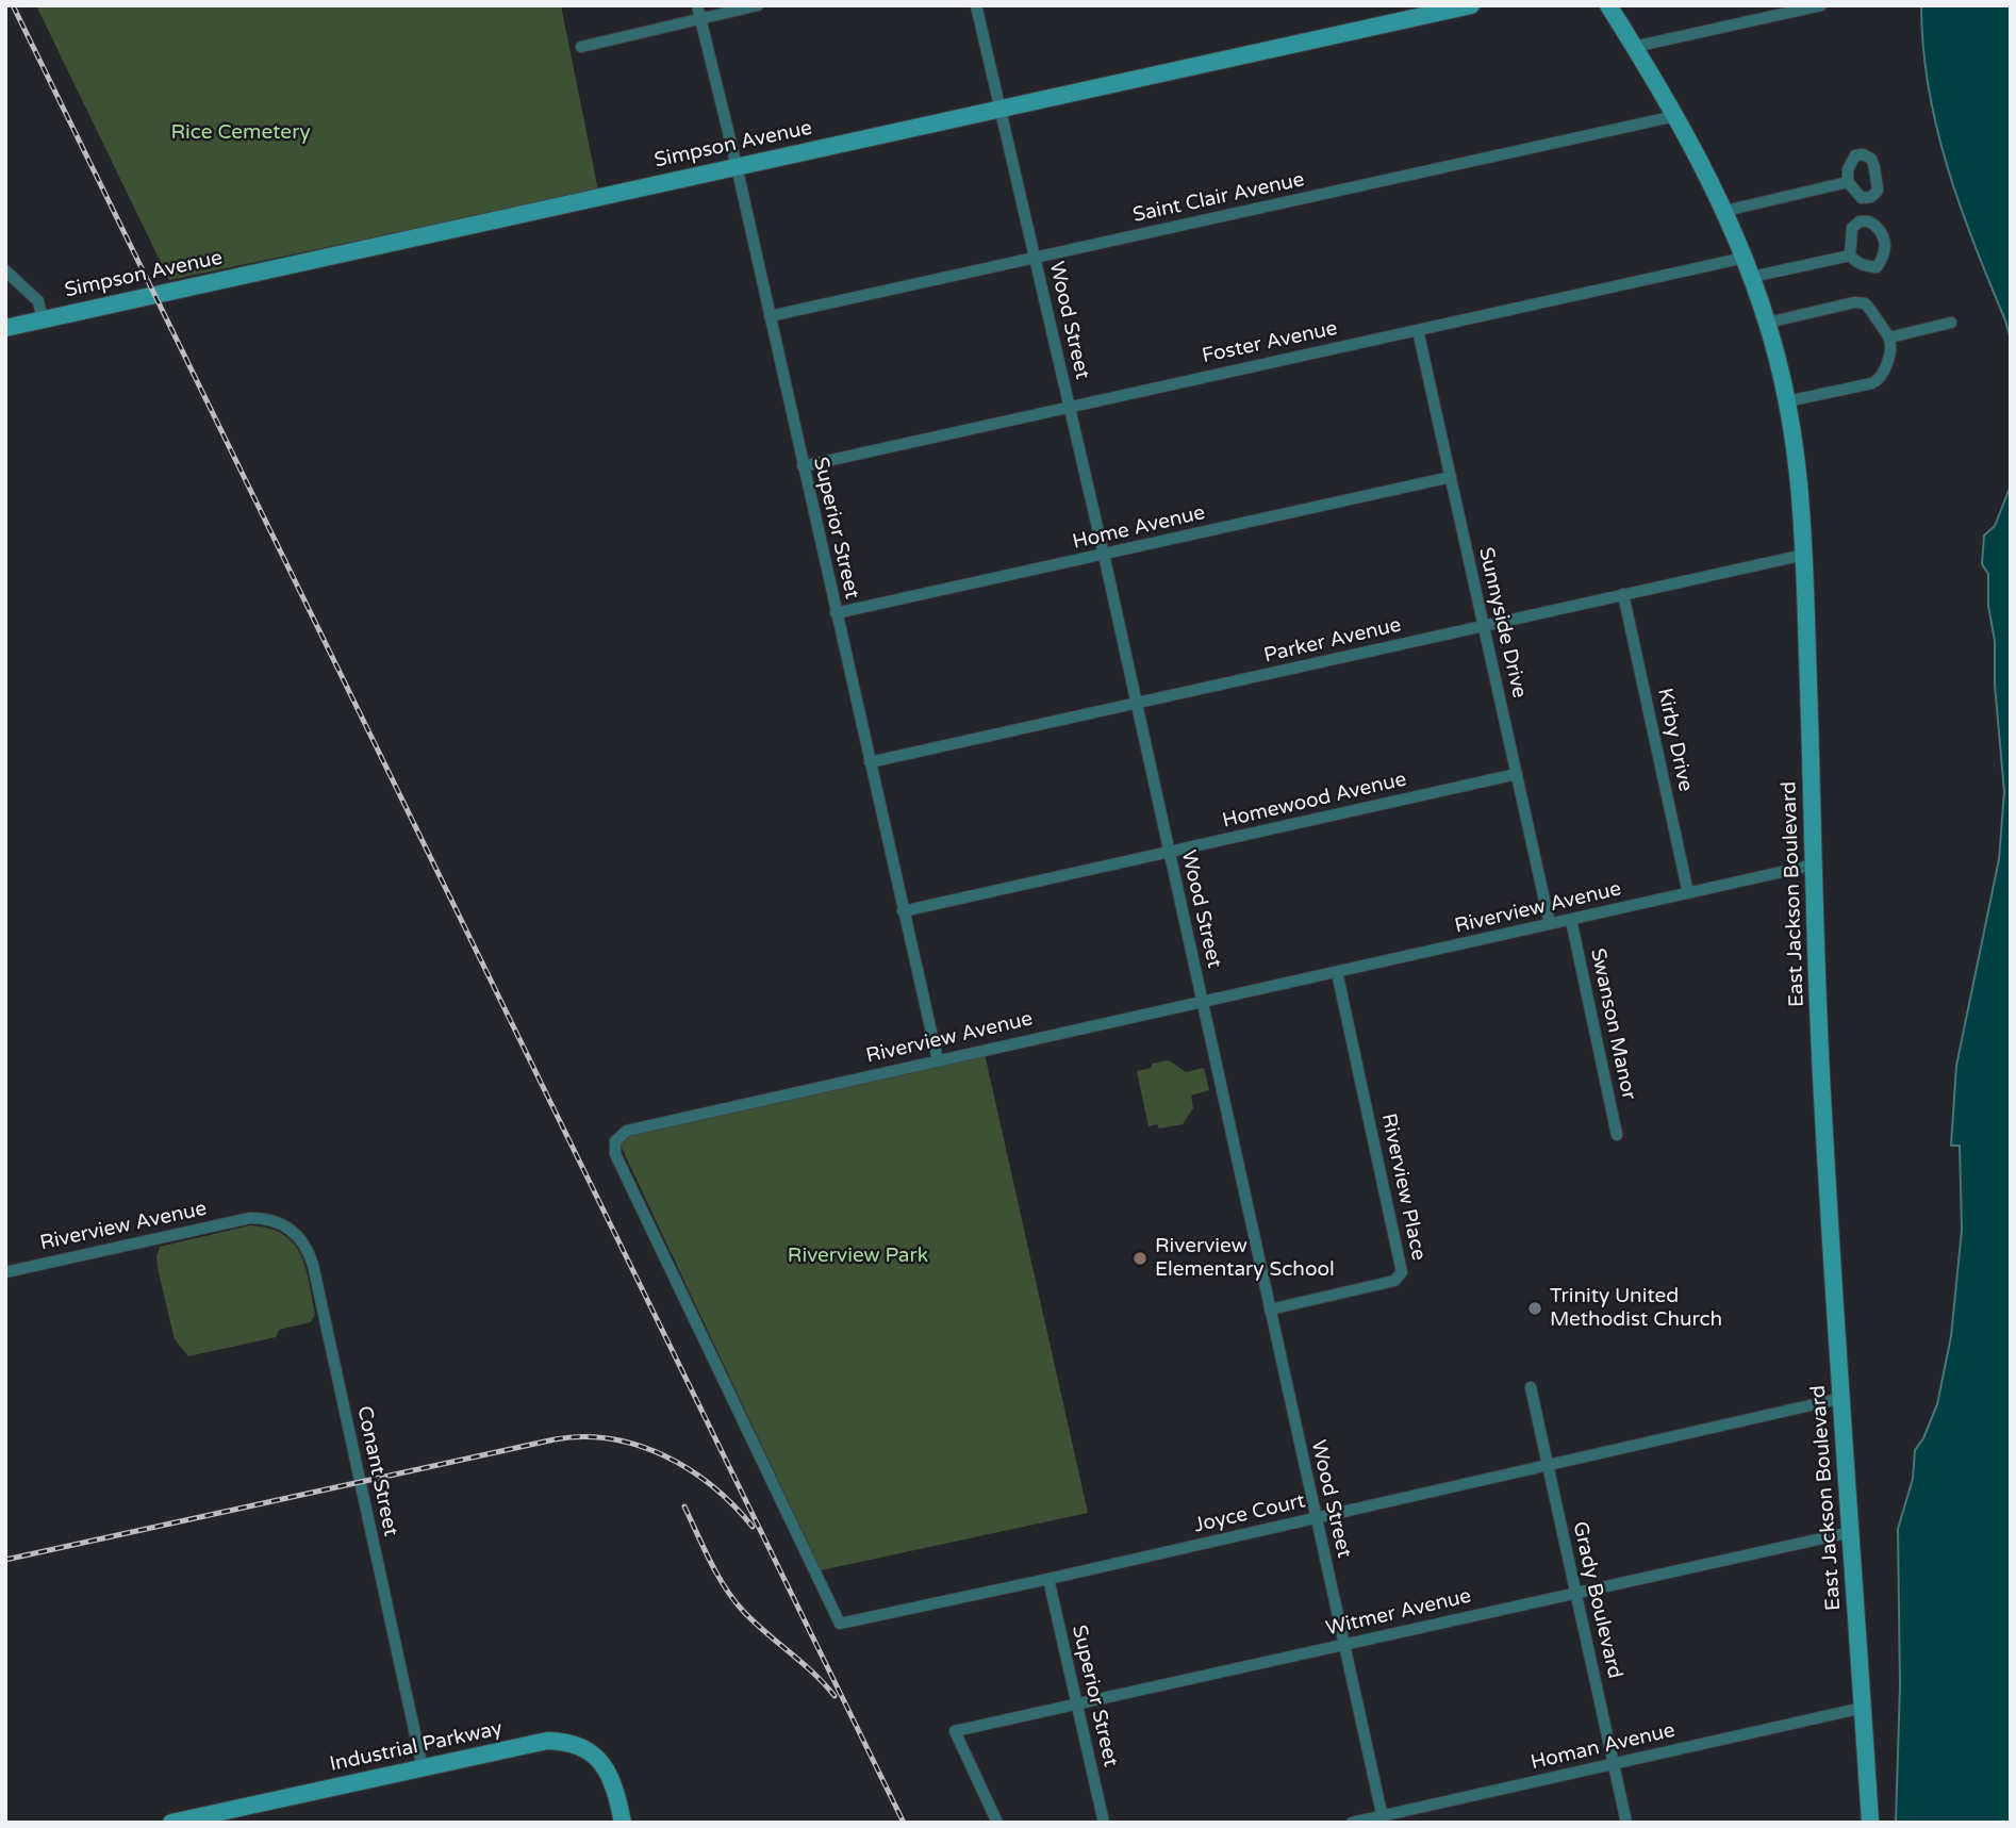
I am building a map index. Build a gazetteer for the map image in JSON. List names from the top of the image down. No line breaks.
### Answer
{"streets":{"street":["Simpson Avenue","Saint Clair Avenue","Wood Street","Foster Avenue","Superior Street","Home Avenue","Sunnyside Drive","Parker Avenue","Kirby Drive","Homewood Avenue","East Jackson Boulevard","Riverview Avenue","Swanson Manor","Riverview Place","Conant Street","Joyce Court","Grady Boulevard","Witmer Avenue","Industrial Parkway","Homan Avenue"]},"crossings":[["Simpson Avenue","Wood Street"],["Simpson Avenue","Superior Street"],["Saint Clair Avenue","Wood Street"],["Saint Clair Avenue","Superior Street"],["Saint Clair Avenue","East Jackson Boulevard"],["Wood Street","Foster Avenue"],["Wood Street","Home Avenue"],["Wood Street","Parker Avenue"],["Wood Street","Homewood Avenue"],["Wood Street","Riverview Avenue"],["Wood Street","Riverview Place"],["Wood Street","Joyce Court"],["Wood Street","Witmer Avenue"],["Wood Street","Homan Avenue"],["Foster Avenue","Superior Street"],["Foster Avenue","Sunnyside Drive"],["Foster Avenue","East Jackson Boulevard"],["Superior Street","Home Avenue"],["Superior Street","Parker Avenue"],["Superior Street","Homewood Avenue"],["Superior Street","Riverview Avenue"],["Superior Street","Joyce Court"],["Superior Street","Witmer Avenue"],["Home Avenue","Sunnyside Drive"],["Sunnyside Drive","Parker Avenue"],["Sunnyside Drive","Homewood Avenue"],["Sunnyside Drive","Riverview Avenue"],["Parker Avenue","Kirby Drive"],["Parker Avenue","East Jackson Boulevard"],["Kirby Drive","Riverview Avenue"],["East Jackson Boulevard","Riverview Avenue"],["East Jackson Boulevard","Joyce Court"],["East Jackson Boulevard","Witmer Avenue"],["East Jackson Boulevard","Homan Avenue"],["Riverview Avenue","Swanson Manor"],["Riverview Avenue","Riverview Place"],["Riverview Avenue","Conant Street"],["Riverview Avenue","Joyce Court"],["Conant Street","Industrial Parkway"],["Joyce Court","Grady Boulevard"],["Grady Boulevard","Witmer Avenue"],["Grady Boulevard","Homan Avenue"]],"parks":["Rice Cemetery","Riverview Park"],"places":["Riverview Elementary School","Trinity United Methodist Church"]}
